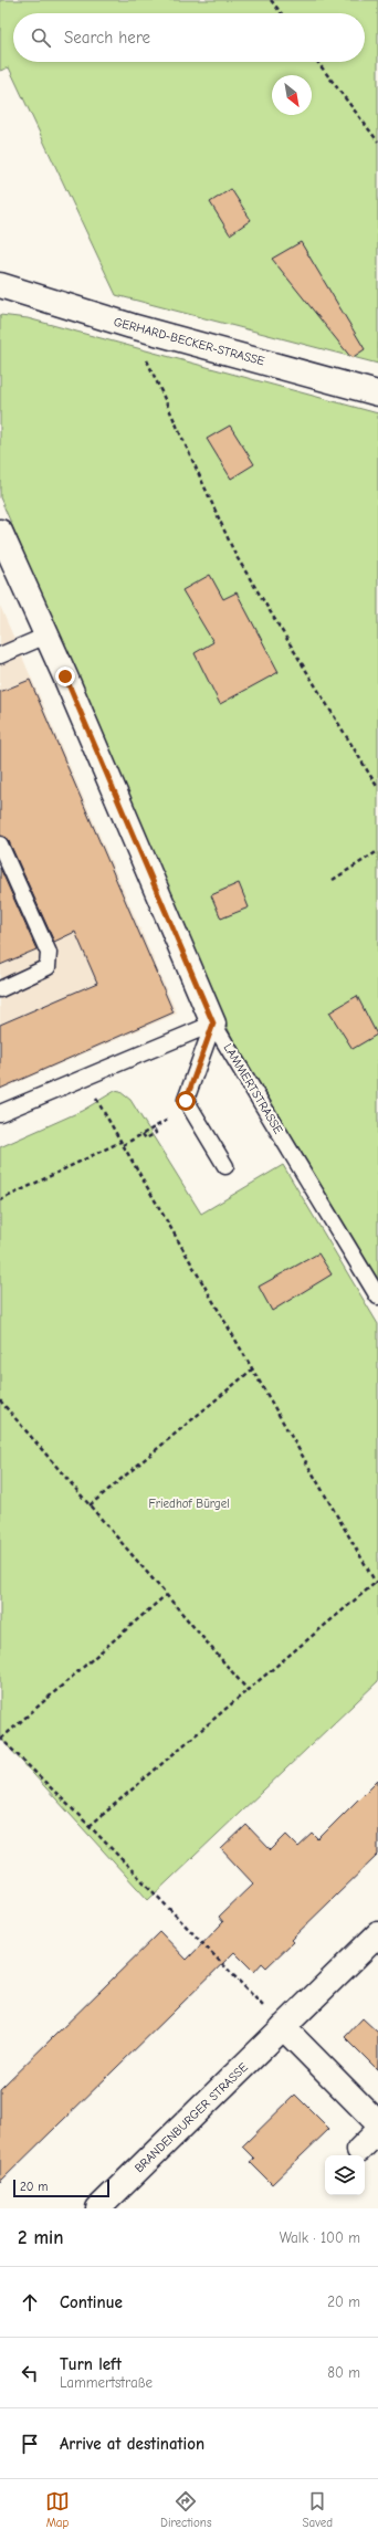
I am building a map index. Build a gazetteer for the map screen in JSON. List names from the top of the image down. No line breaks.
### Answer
{"streets":{"street":["GERHARD-BECKER-STRASSE","LAMMERTSTRASSE","BRANDENBURGER STRASSE"]},"parks":["Friedhof Bürgel"],"scale_bar":"20 m","north":"bottom right","page":{"search":"Search here","scale":"20 m","heading":["2 min","Walk · 100 m"],"list":[["Continue","20 m"],["Turn left","Lammertstraße","80 m"],"Arrive at destination"],"nav":["Map","Directions","Saved"]}}
